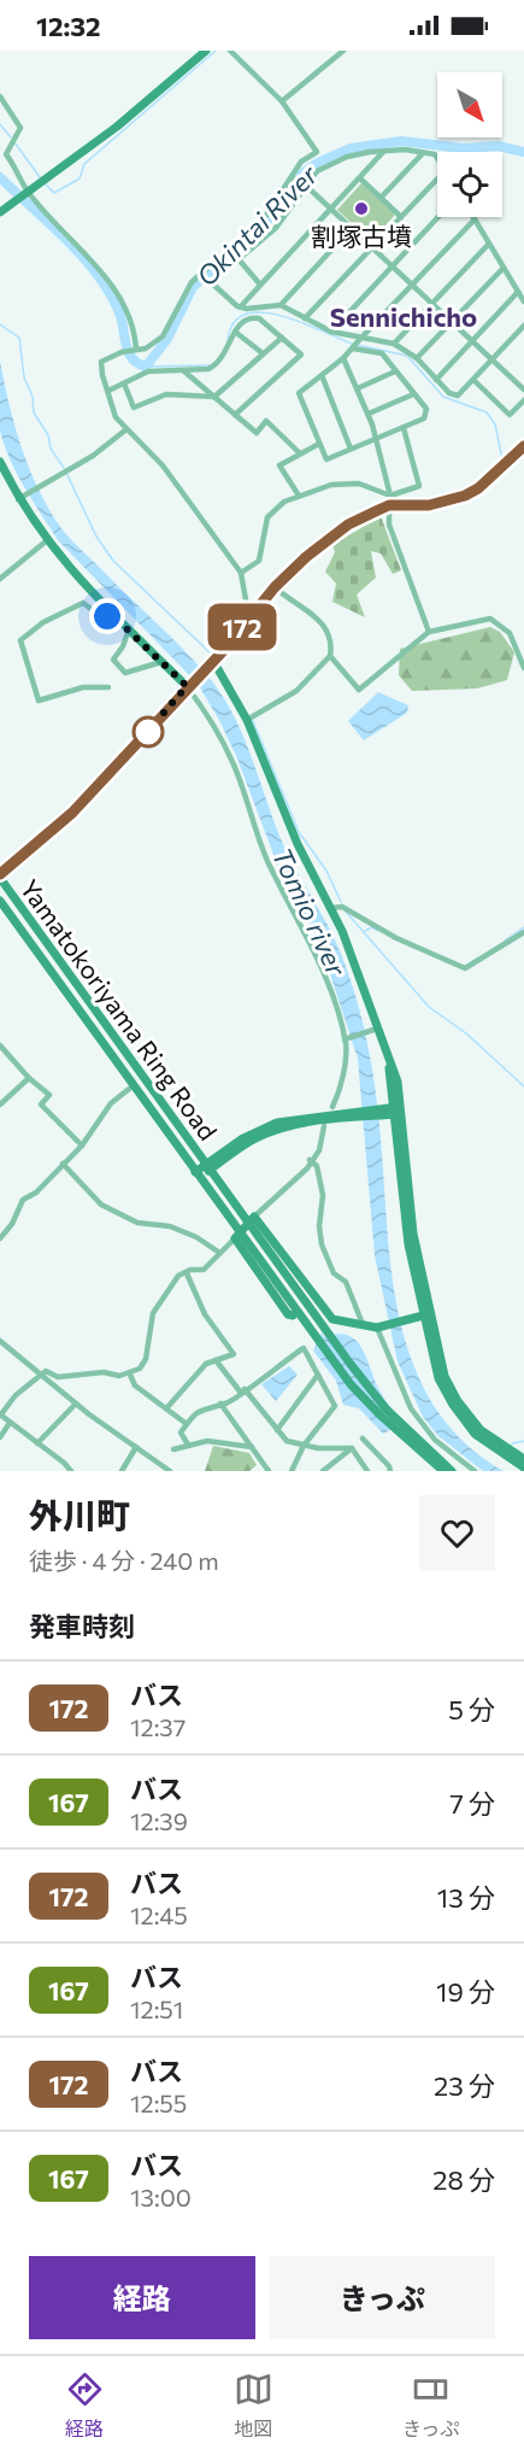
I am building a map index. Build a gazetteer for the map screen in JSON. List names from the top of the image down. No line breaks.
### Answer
{"streets":{"main road":["Yamatokoriyama Ring Road"]},"districts":["Sennichicho"],"water":["Okintai River","Tomio river"],"places":["割塚古墳"],"lines":["bus line 172"],"north":"bottom right","page":{"status":"12:32","on_map":"172","heading":[["外川町","徒歩 · 4 分 · 240 m"],"発車時刻"],"list":[{"mark":"172","name":"バス","note":"12:37","value":"5 分"},{"mark":"167","name":"バス","note":"12:39","value":"7 分"},{"mark":"172","name":"バス","note":"12:45","value":"13 分"},{"mark":"167","name":"バス","note":"12:51","value":"19 分"},{"mark":"172","name":"バス","note":"12:55","value":"23 分"},{"mark":"167","name":"バス","note":"13:00","value":"28 分"}],"buttons":["経路","きっぷ"],"tabs":["経路","地図","きっぷ"]}}
